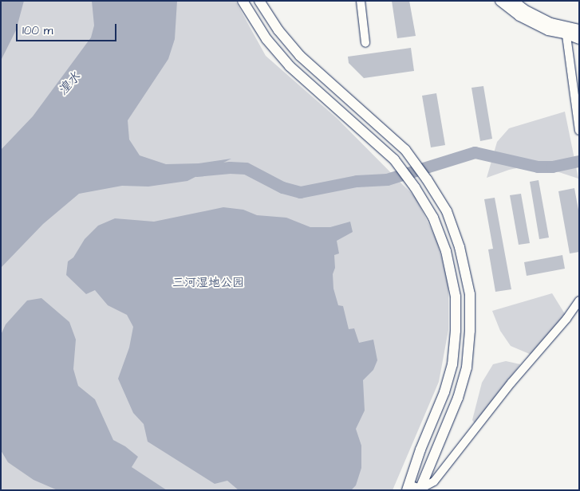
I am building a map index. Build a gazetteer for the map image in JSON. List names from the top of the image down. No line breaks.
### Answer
{"water":["湟水"],"parks":["三河湿地公园"],"scale_bar":"100 m"}
